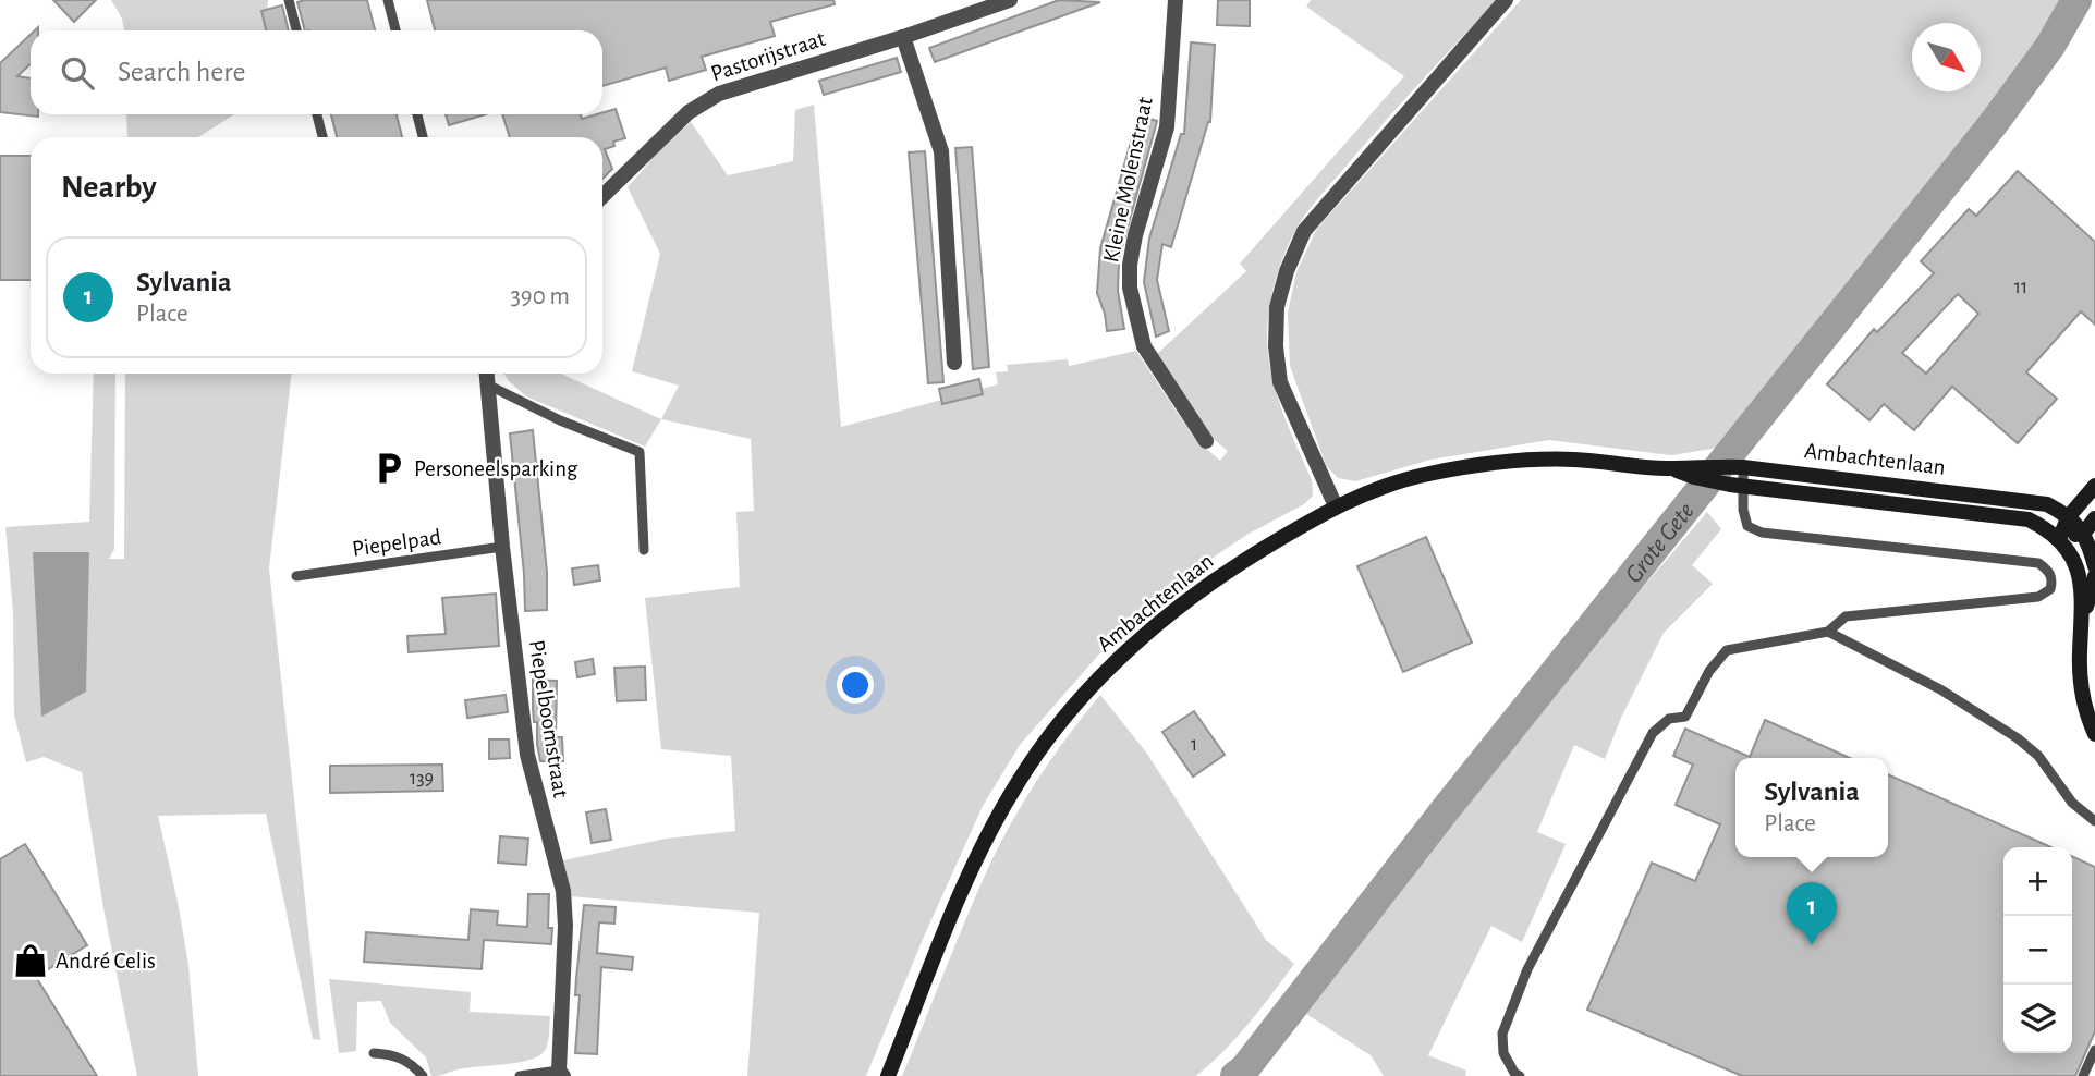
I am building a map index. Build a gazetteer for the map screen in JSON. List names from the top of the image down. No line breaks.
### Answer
{"streets":{"street":["Pastorijstraat","Kleine Molenstraat","Ambachtenlaan","Piepelboomstraat"],"lane":["Piepelpad"]},"crossings":[["Piepelpad","Piepelboomstraat"]],"water":["Grote Gete"],"places":{"parking":["Personeelsparking"],"shop":["André Celis"]},"house_numbers":["11","1","139"],"north":"bottom right","page":{"search":"Search here","heading":"Nearby","list":[{"mark":"1","name":"Sylvania","note":"Place","value":"390 m"}],"popup":["Sylvania","Place"],"map_buttons":["+","−"],"pins":"1"}}
